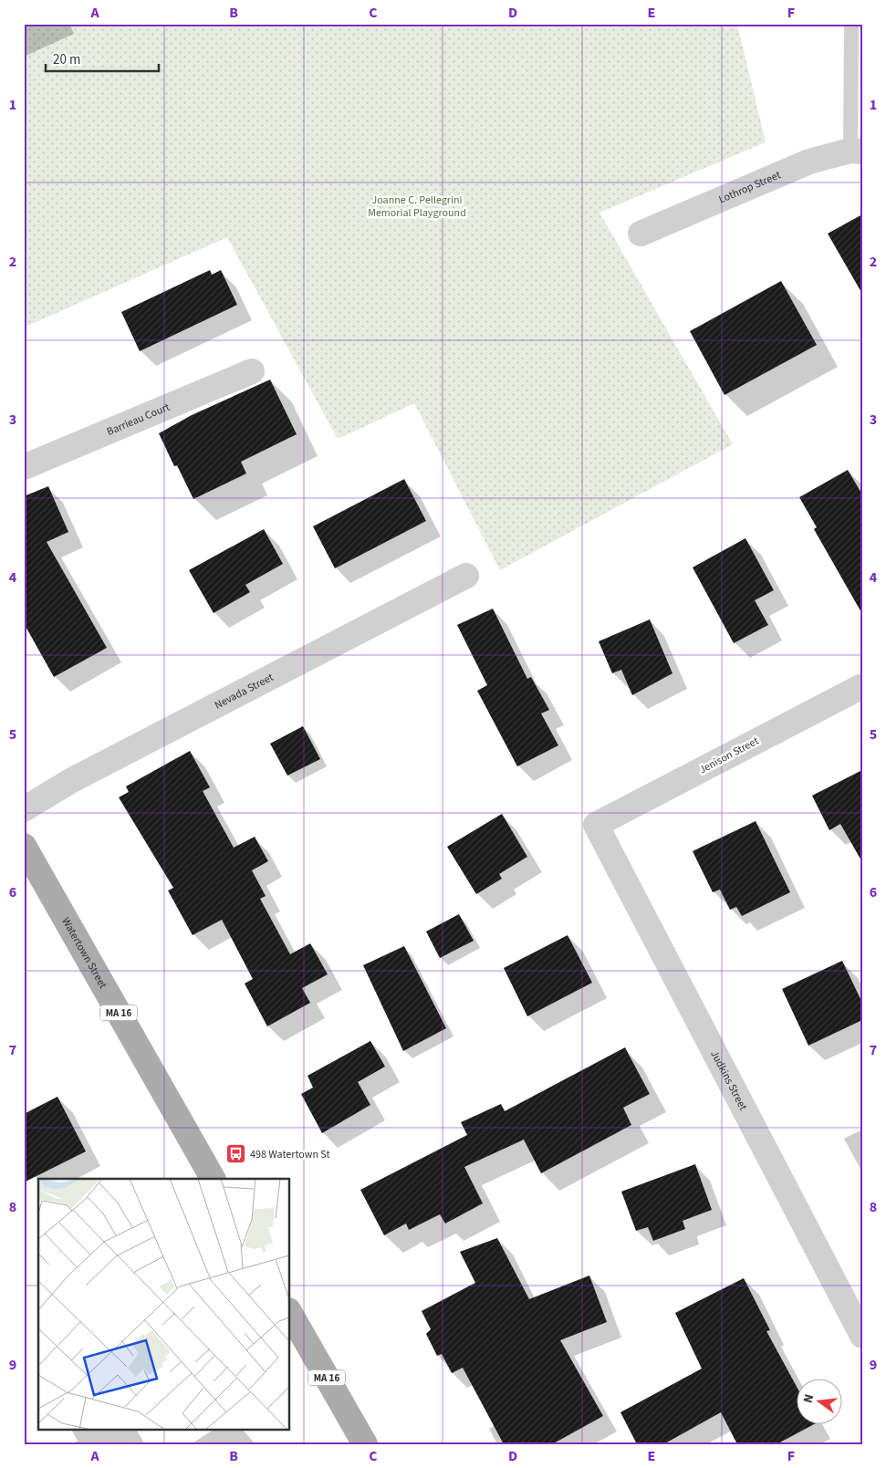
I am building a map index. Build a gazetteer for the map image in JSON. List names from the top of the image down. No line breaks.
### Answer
{"streets":{"main road":["Watertown Street","MA 16"],"street":["Lothrop Street","Barrieau Court","Nevada Street","Jenison Street","Judkins Street"]},"crossings":[["Jenison Street","Judkins Street"]],"parks":["Joanne C. Pellegrini Memorial Playground"],"places":{"bus stop":["498 Watertown St"]},"scale_bar":"20 m","north":"left","grid":{"columns":["A","B","C","D","E","F"],"rows":["1","2","3","4","5","6","7","8","9"]}}
